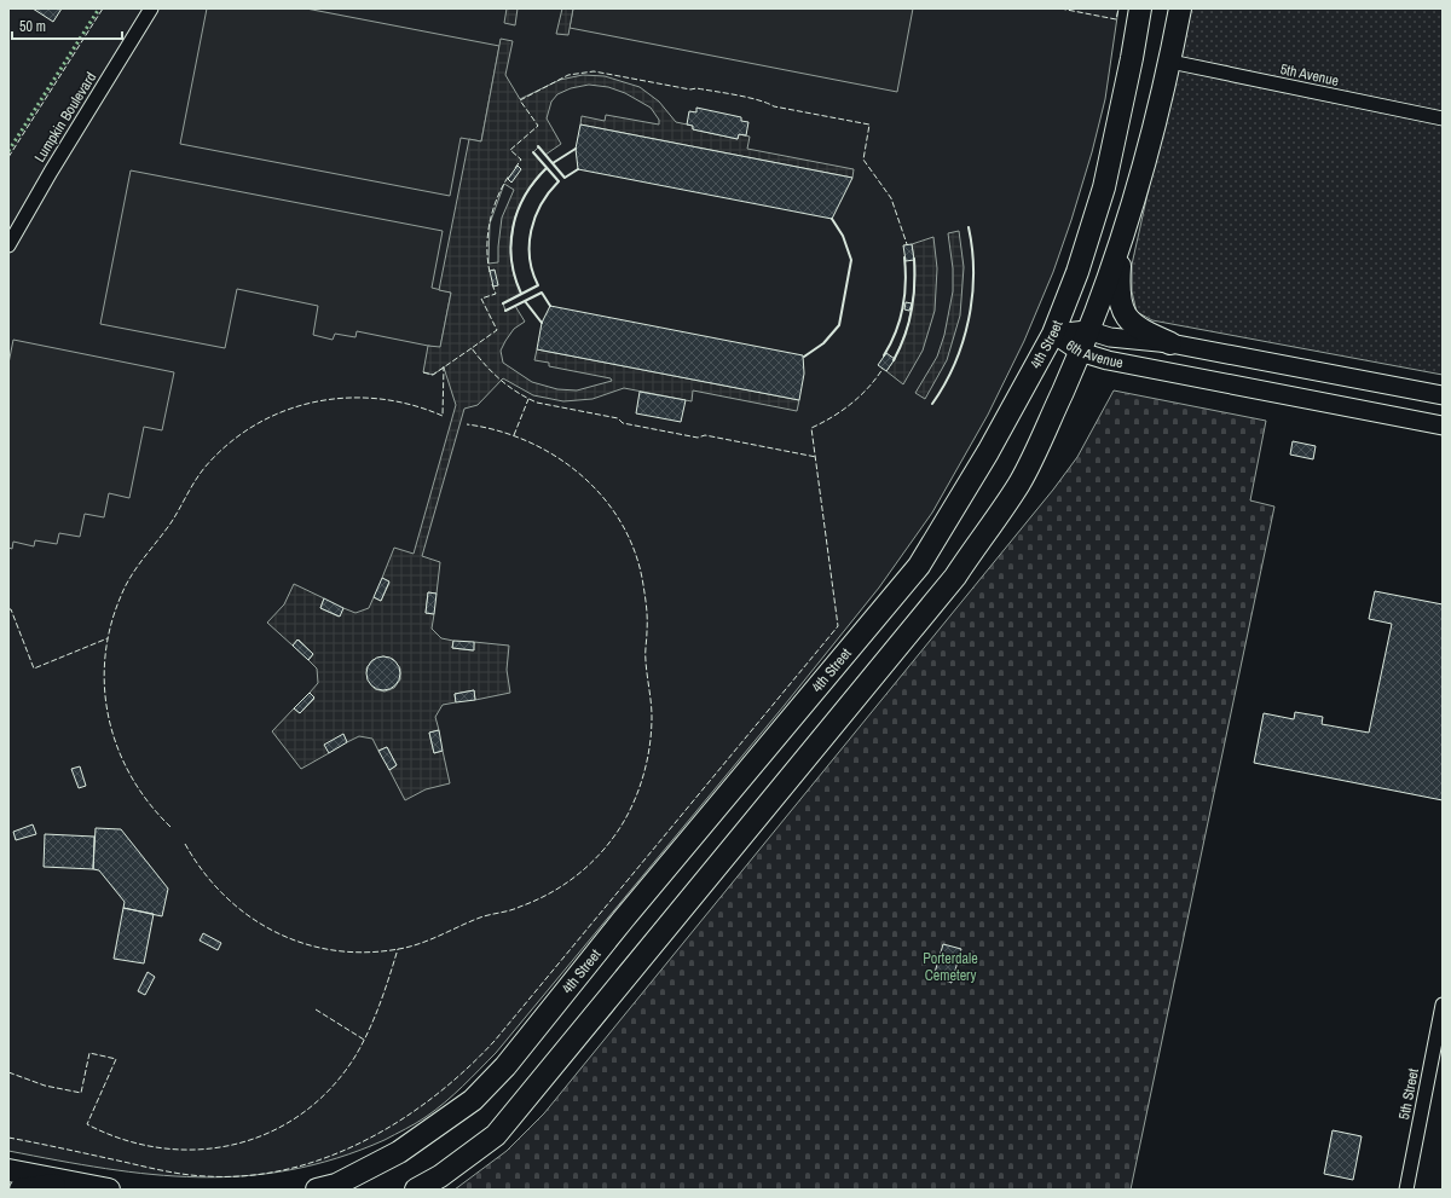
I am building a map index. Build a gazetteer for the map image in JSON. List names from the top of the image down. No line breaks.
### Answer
{"streets":{"highway":["4th Street"],"main road":["6th Avenue"],"street":["5th Avenue","Lumpkin Boulevard","5th Street"]},"crossings":[["4th Street","6th Avenue"]],"parks":["Porterdale Cemetery"],"scale_bar":"50 m"}
